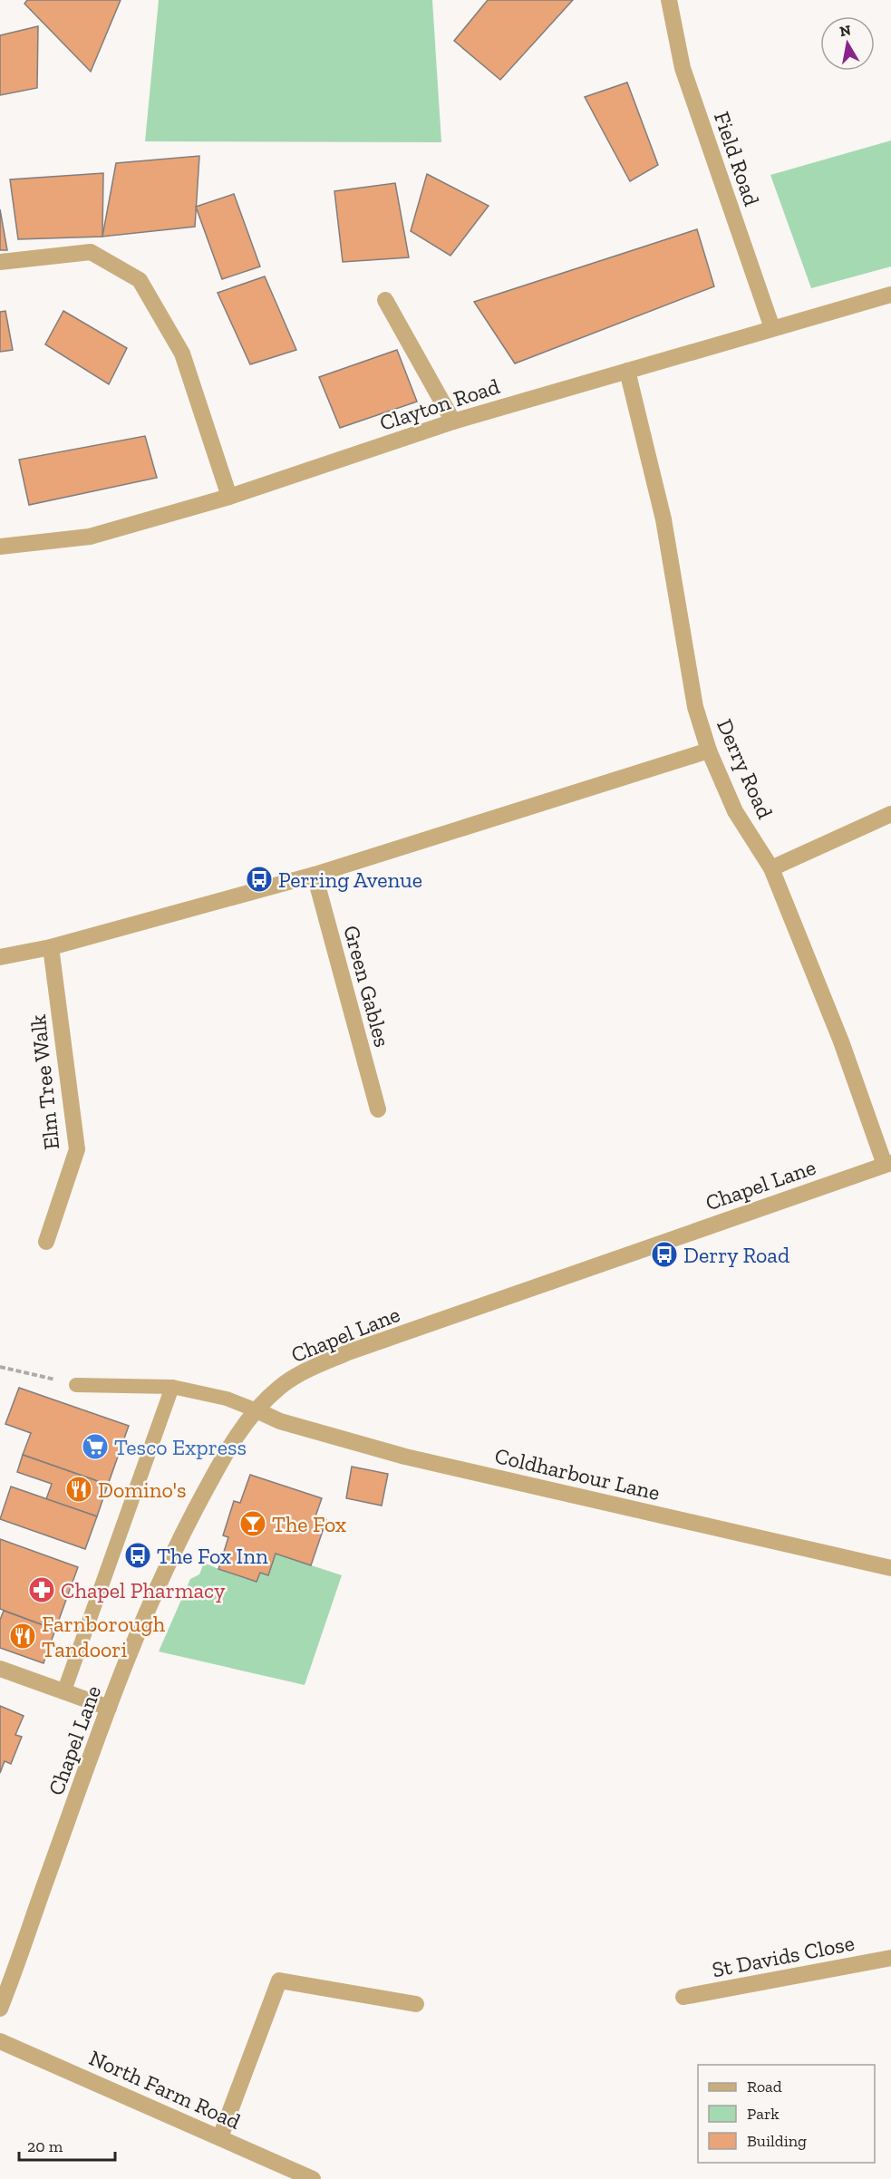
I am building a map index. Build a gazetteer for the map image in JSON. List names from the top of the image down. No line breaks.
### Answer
{"streets":{"street":["Field Road","Clayton Road","Derry Road","Green Gables","Elm Tree Walk","Chapel Lane","Coldharbour Lane","St Davids Close","North Farm Road"]},"crossings":[["Field Road","Clayton Road"],["Clayton Road","Derry Road"],["Derry Road","Chapel Lane"],["Chapel Lane","Coldharbour Lane"]],"places":{"bus stop":["Perring Avenue","Derry Road","The Fox Inn"],"supermarket":["Tesco Express"],"restaurant":["Domino's","Farnborough Tandoori"],"bar":["The Fox"],"pharmacy":["Chapel Pharmacy"]},"legend":["Road","Park","Building"],"scale_bar":"20 m","north":"top"}
